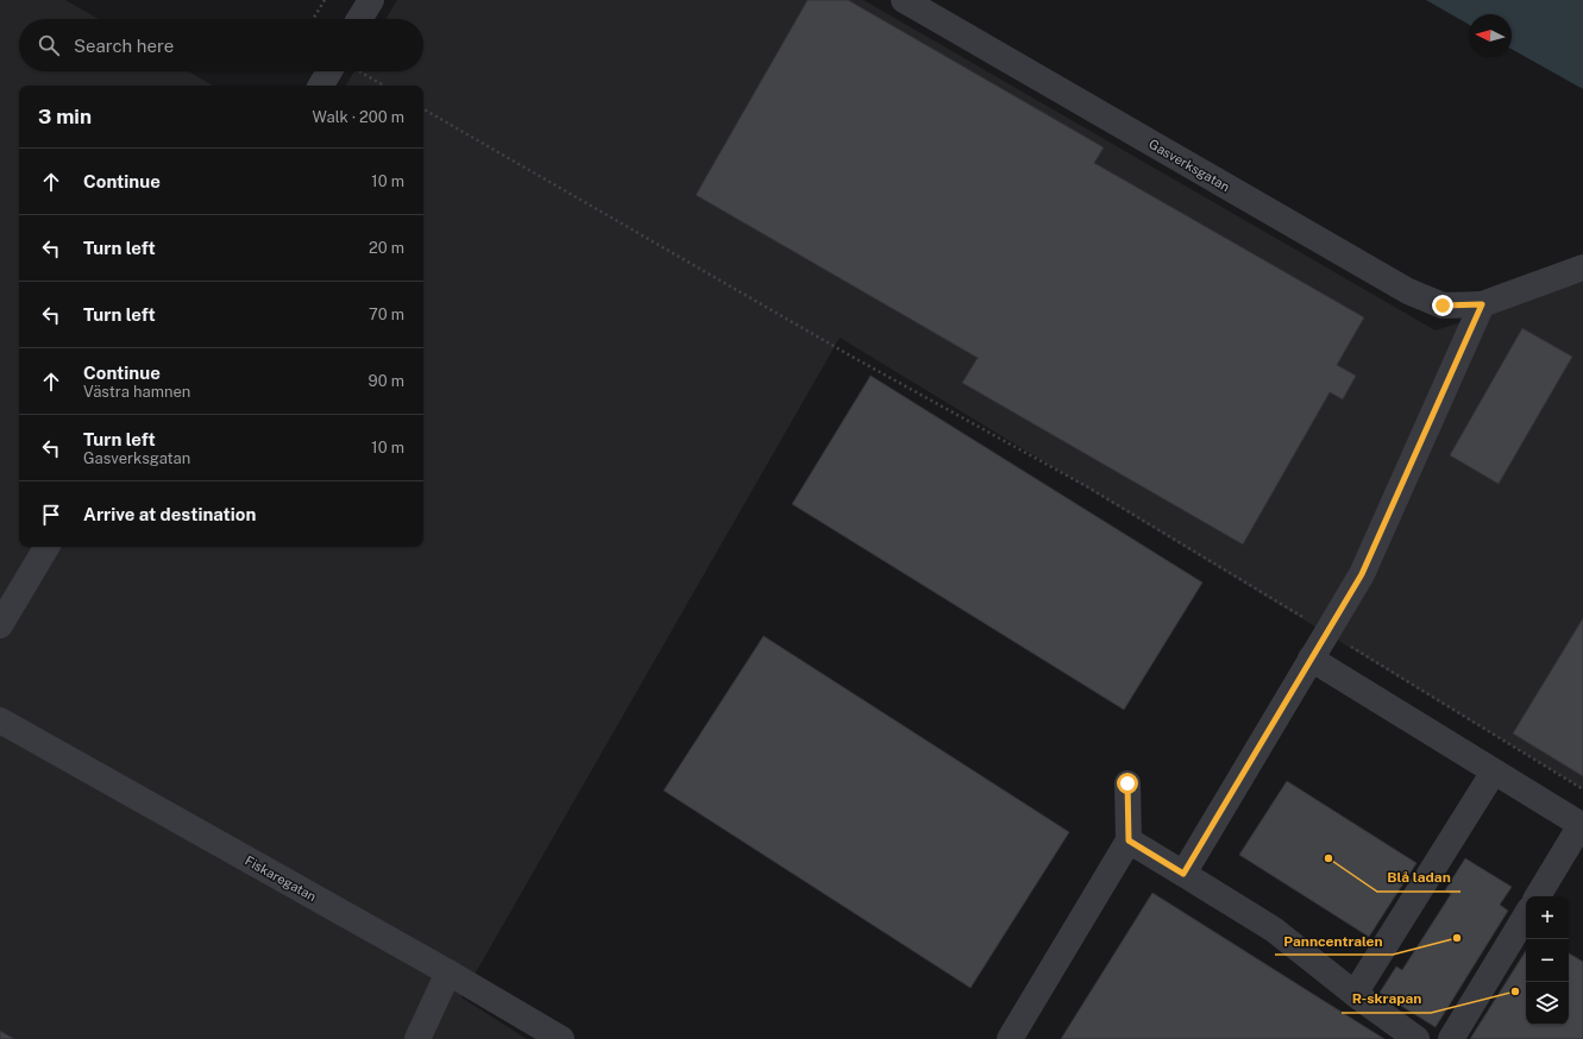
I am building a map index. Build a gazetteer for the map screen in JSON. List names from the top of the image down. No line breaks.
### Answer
{"streets":{"street":["Gasverksgatan","Fiskaregatan"]},"places":["Blå ladan","Panncentralen","R-skrapan"],"north":"left","page":{"search":"Search here","heading":["3 min","Walk · 200 m"],"list":[["Continue","10 m"],["Turn left","20 m"],["Turn left","70 m"],["Continue","Västra hamnen","90 m"],["Turn left","Gasverksgatan","10 m"],"Arrive at destination"],"map_buttons":["+","−"]}}
